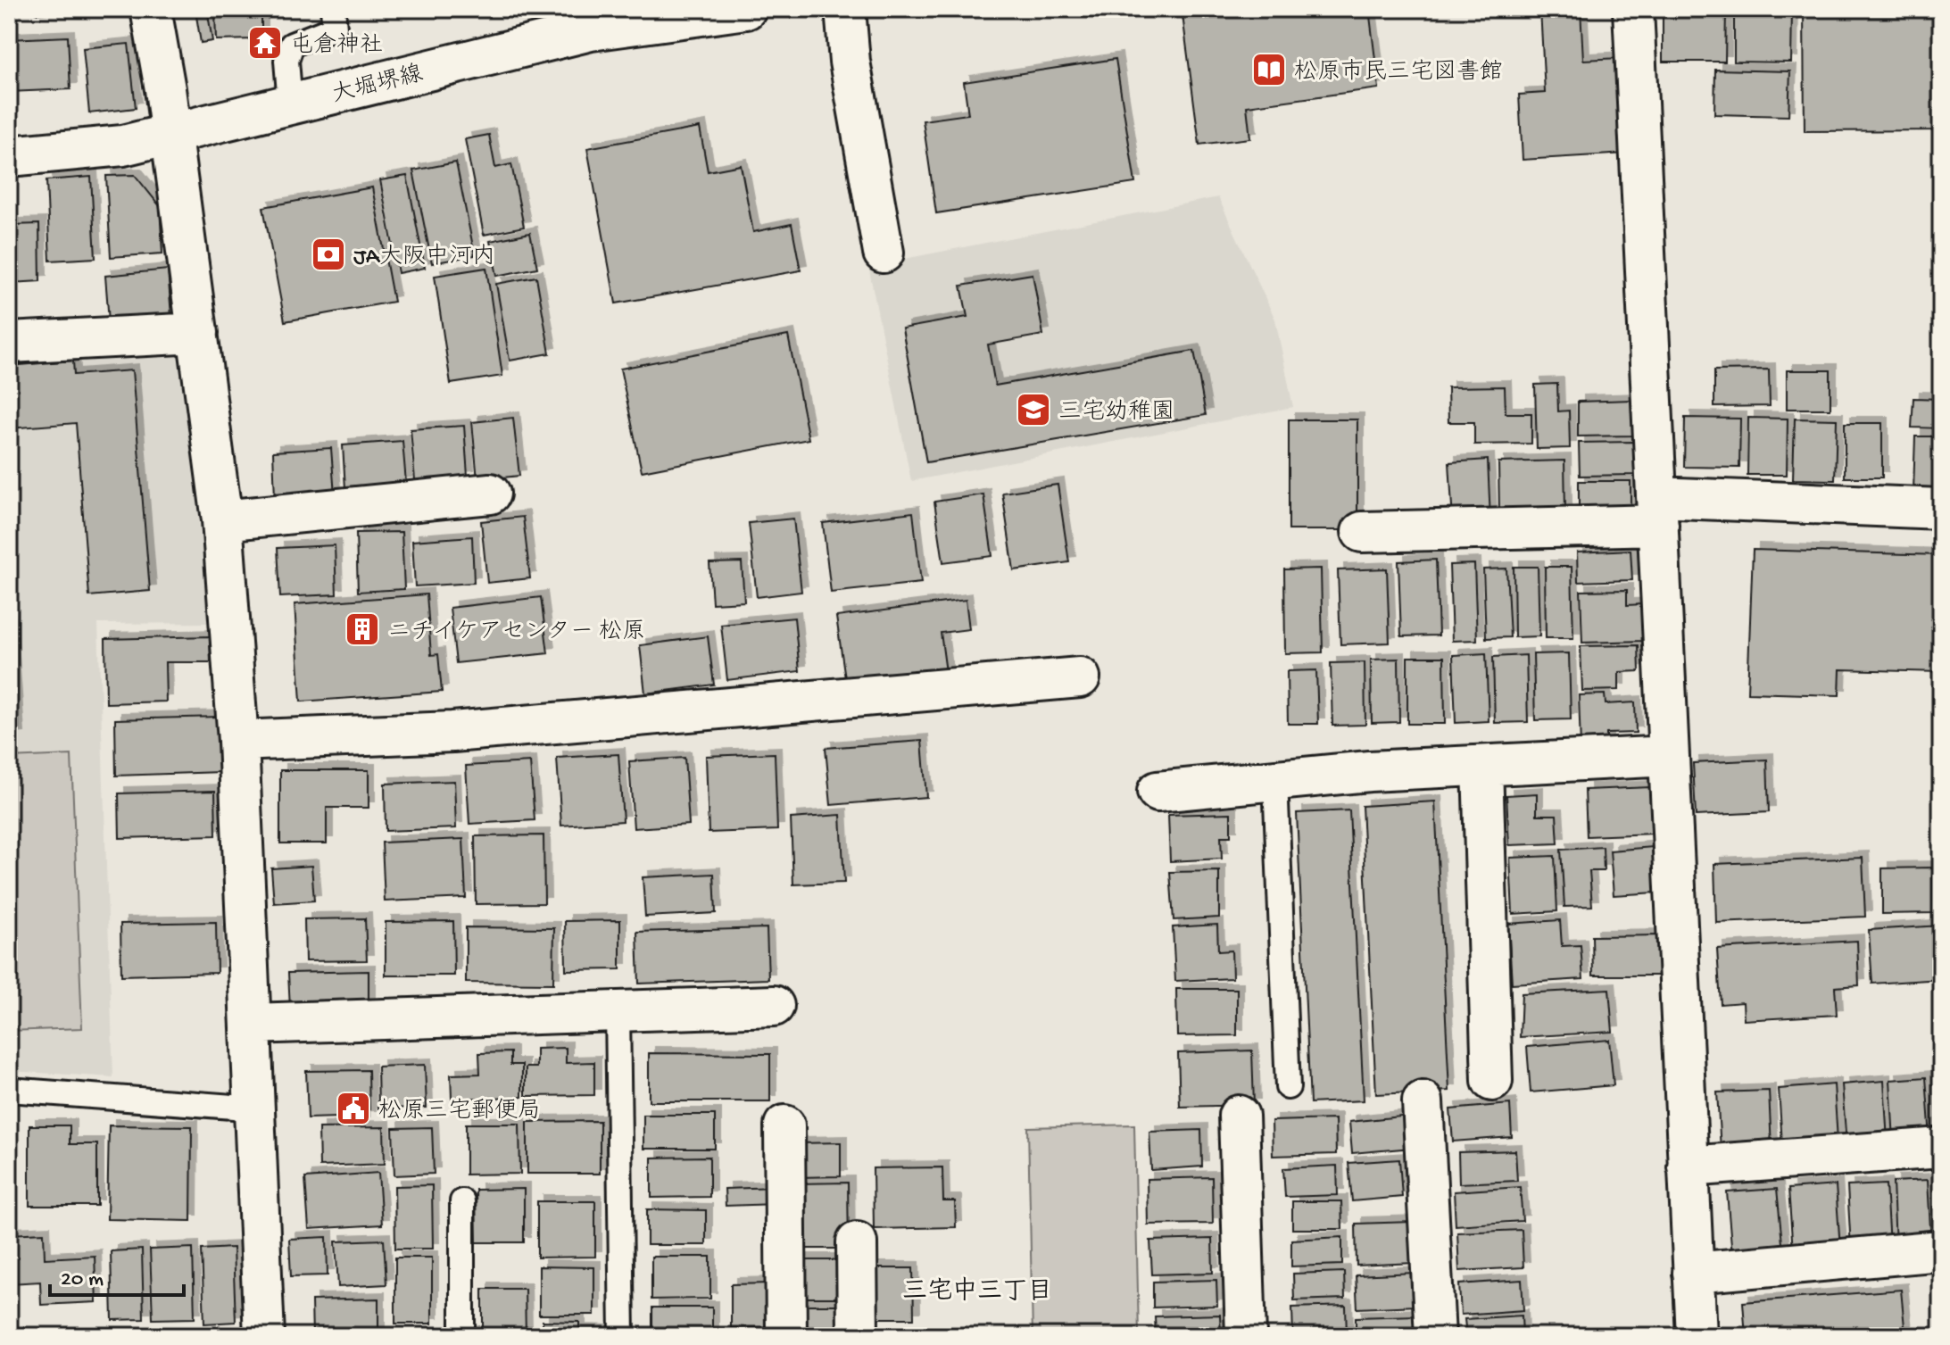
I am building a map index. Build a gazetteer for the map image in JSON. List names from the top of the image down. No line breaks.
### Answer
{"streets":{"street":["大堀堺線"]},"districts":["三宅中三丁目"],"places":{"temple":["屯倉神社"],"library":["松原市民三宅図書館"],"bank":["JA大阪中河内"],"school or university":["三宅幼稚園"],"building":["ニチイケアセンター 松原"],"public building":["松原三宅郵便局"]},"scale_bar":"20 m"}
